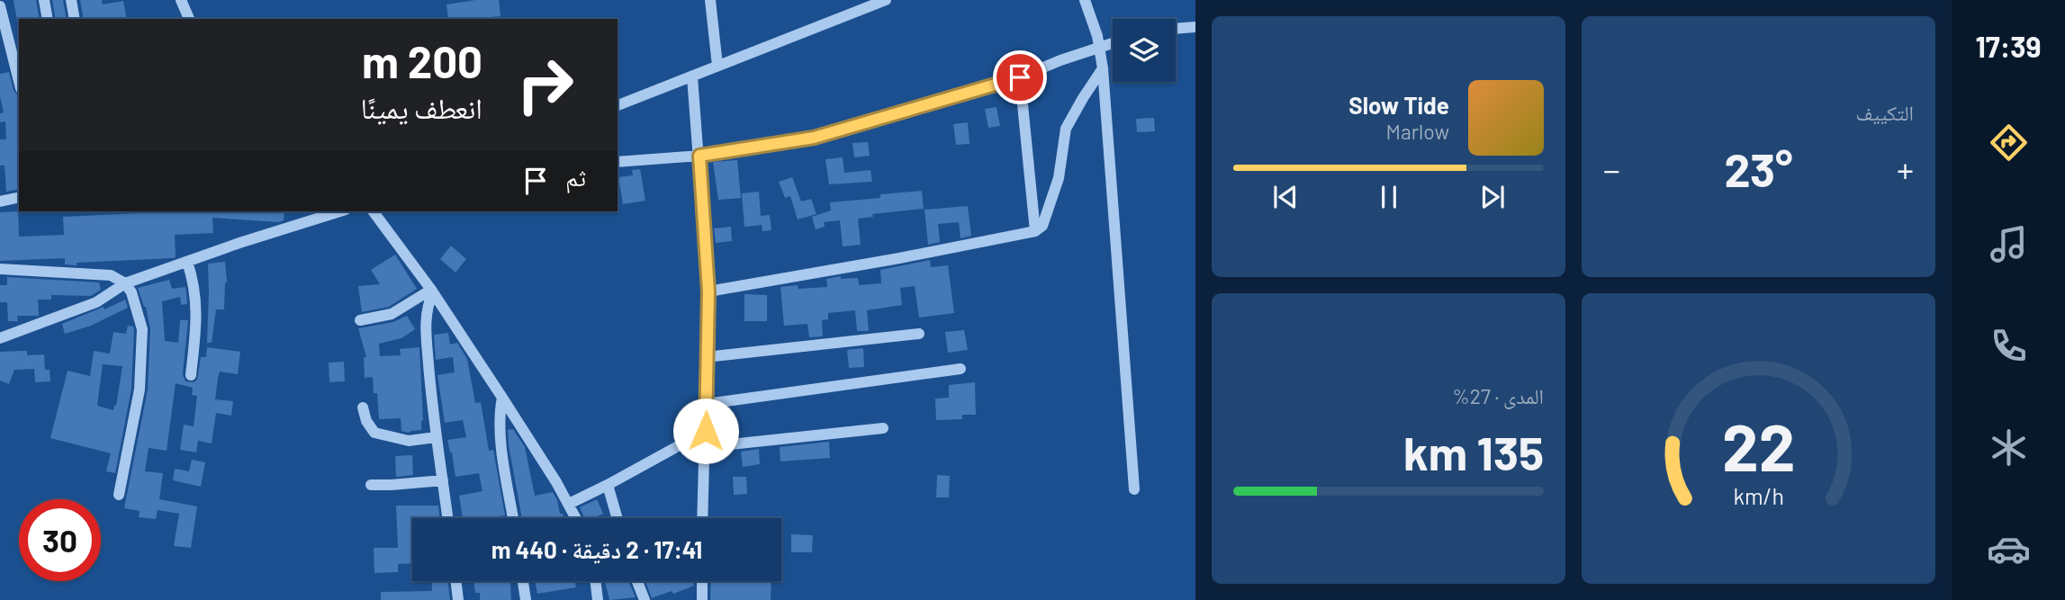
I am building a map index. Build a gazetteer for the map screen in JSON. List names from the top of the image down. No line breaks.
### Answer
{"page":{"tabs":"17:39","tile":["التكييف",["المدى · 27%","135 km"]],"turn":["200 m","انعطف يمينًا"],"song":["Slow Tide","Marlow"],"heat":["−","23°","+"],"then":"ثم","limit":"30","trip":"17:41 · 2 دقيقة · 440 m","gauge":["22","km/h"]}}
